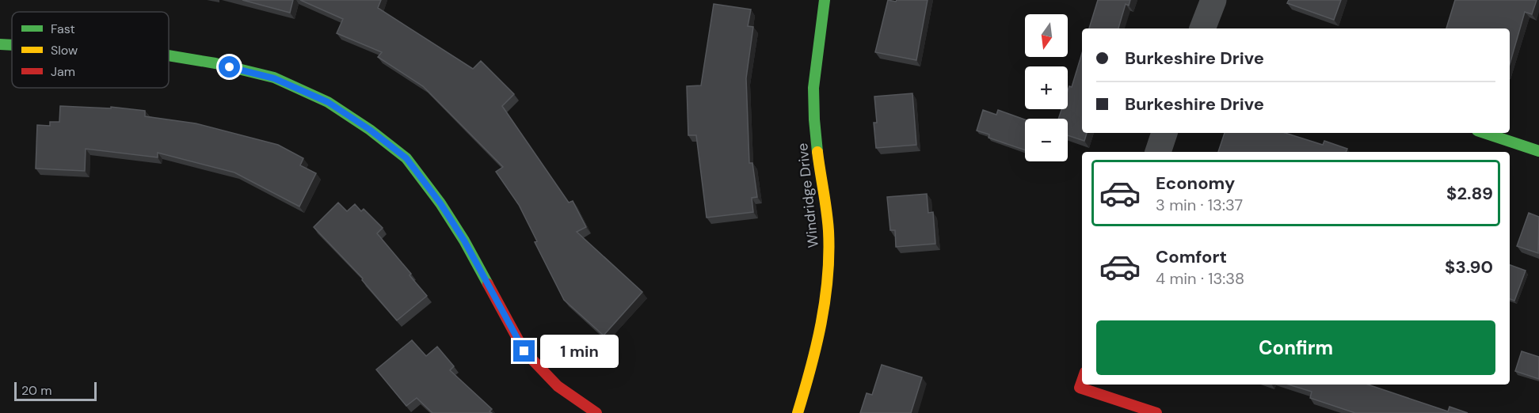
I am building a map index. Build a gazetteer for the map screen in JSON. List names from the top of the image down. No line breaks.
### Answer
{"streets":{"street":["Windridge Drive"]},"legend":["Fast","Slow","Jam"],"scale_bar":"20 m","north":"bottom","page":{"map_buttons":["+","−"],"banner":["Burkeshire Drive","Burkeshire Drive"],"list":[{"name":"Economy","note":"3 min · 13:37","value":"$2.89"},{"name":"Comfort","note":"4 min · 13:38","value":"$3.90"}],"buttons":"Confirm","bubble":"1 min","scale":"20 m"}}
